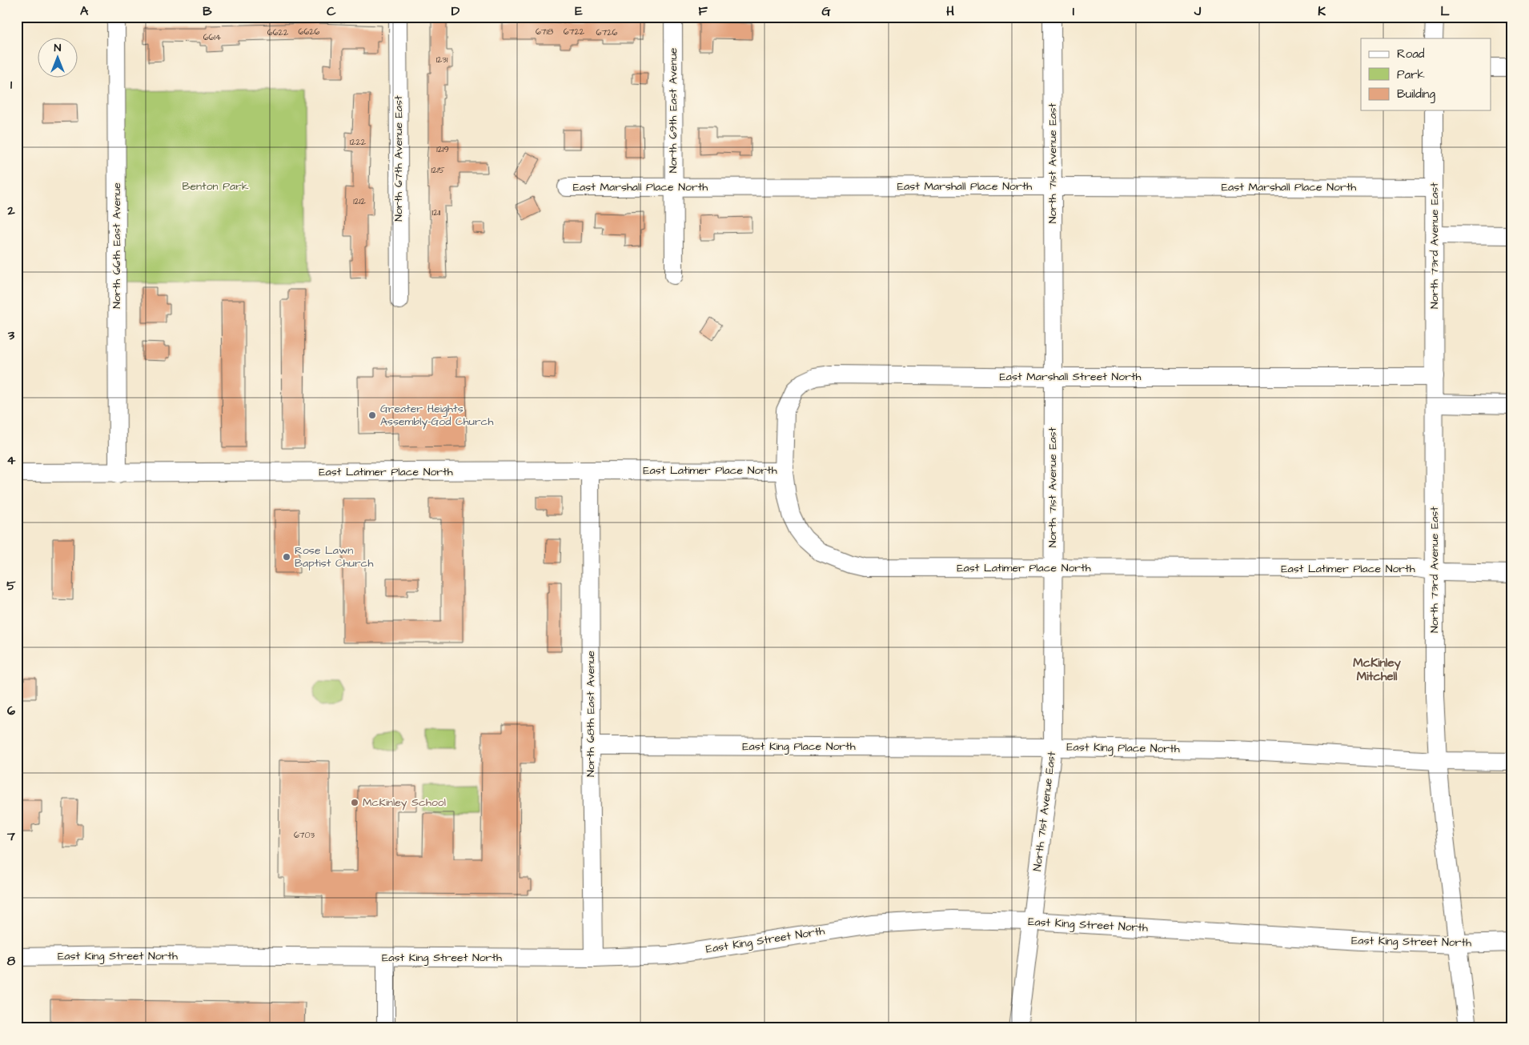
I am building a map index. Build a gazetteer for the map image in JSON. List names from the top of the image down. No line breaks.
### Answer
{"streets":{"street":["North 69th East Avenue","North 67th Avenue East","North 71st Avenue East","East Marshall Place North","North 66th East Avenue","North 73rd Avenue East","East Marshall Street North","East Latimer Place North","North 68th East Avenue","East King Place North","East King Street North"]},"crossings":[["North 69th East Avenue","East Marshall Place North"],["North 71st Avenue East","East Marshall Place North"],["North 71st Avenue East","East Marshall Street North"],["North 71st Avenue East","East Latimer Place North"],["North 71st Avenue East","East King Place North"],["North 71st Avenue East","East King Street North"],["East Marshall Place North","North 73rd Avenue East"],["North 66th East Avenue","East Latimer Place North"],["North 73rd Avenue East","East Marshall Street North"],["North 73rd Avenue East","East Latimer Place North"],["North 73rd Avenue East","East King Place North"],["North 73rd Avenue East","East King Street North"],["East Marshall Street North","East Latimer Place North"],["East Latimer Place North","North 68th East Avenue"],["North 68th East Avenue","East King Place North"],["North 68th East Avenue","East King Street North"]],"districts":["McKinley Mitchell"],"parks":["Benton Park"],"places":["Greater Heights Assembly-God Church","Rose Lawn Baptist Church","McKinley School"],"house_numbers":["6626","6718","6722","6622","6726","6614","1231","1222","1219","1215","1212","1211","6703"],"legend":["Road","Park","Building"],"north":"top","grid":{"columns":["A","B","C","D","E","F","G","H","I","J","K","L"],"rows":["1","2","3","4","5","6","7","8"]}}
